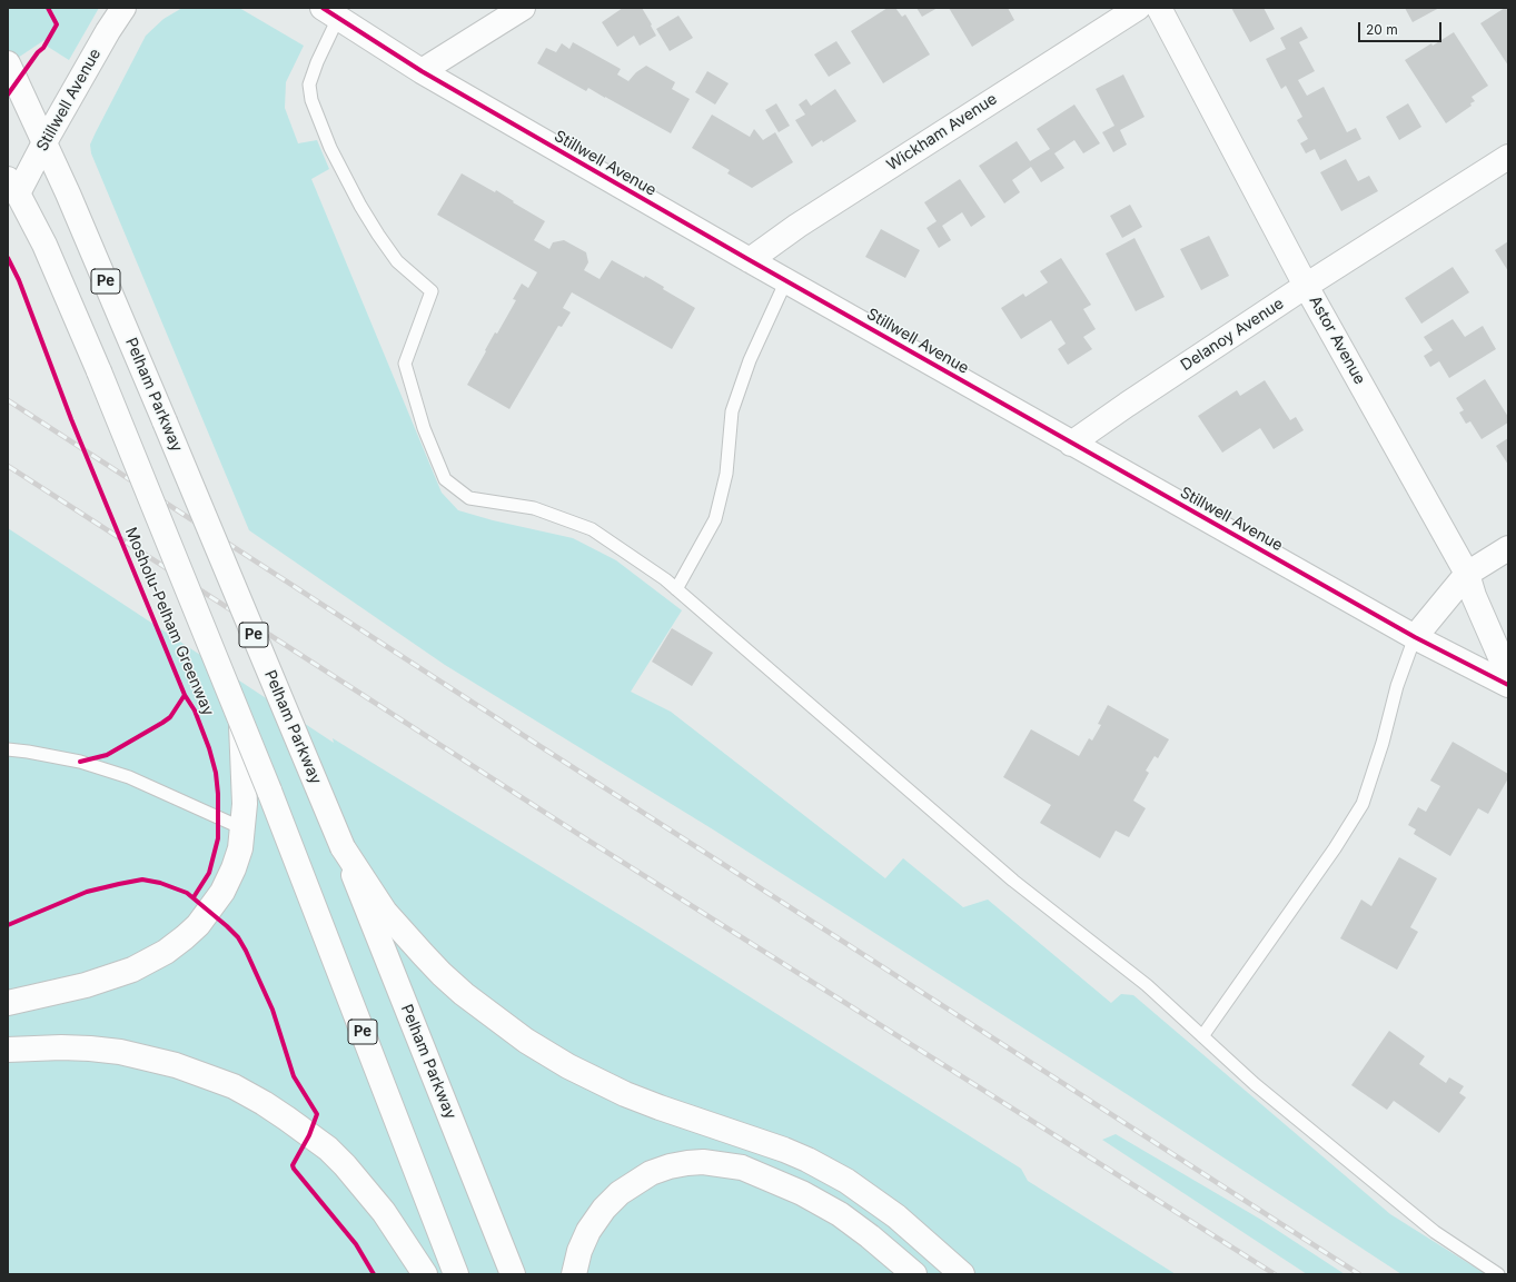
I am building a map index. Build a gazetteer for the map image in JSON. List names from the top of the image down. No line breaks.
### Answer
{"streets":{"main road":["Stillwell Avenue","Wickham Avenue","Pe","Delanoy Avenue","Astor Avenue","Pelham Parkway"],"cycle path":["Mosholu-Pelham Greenway"]},"crossings":[["Stillwell Avenue","Wickham Avenue"],["Stillwell Avenue","Pe"],["Stillwell Avenue","Delanoy Avenue"],["Stillwell Avenue","Pelham Parkway"],["Delanoy Avenue","Astor Avenue"]],"scale_bar":"20 m"}
